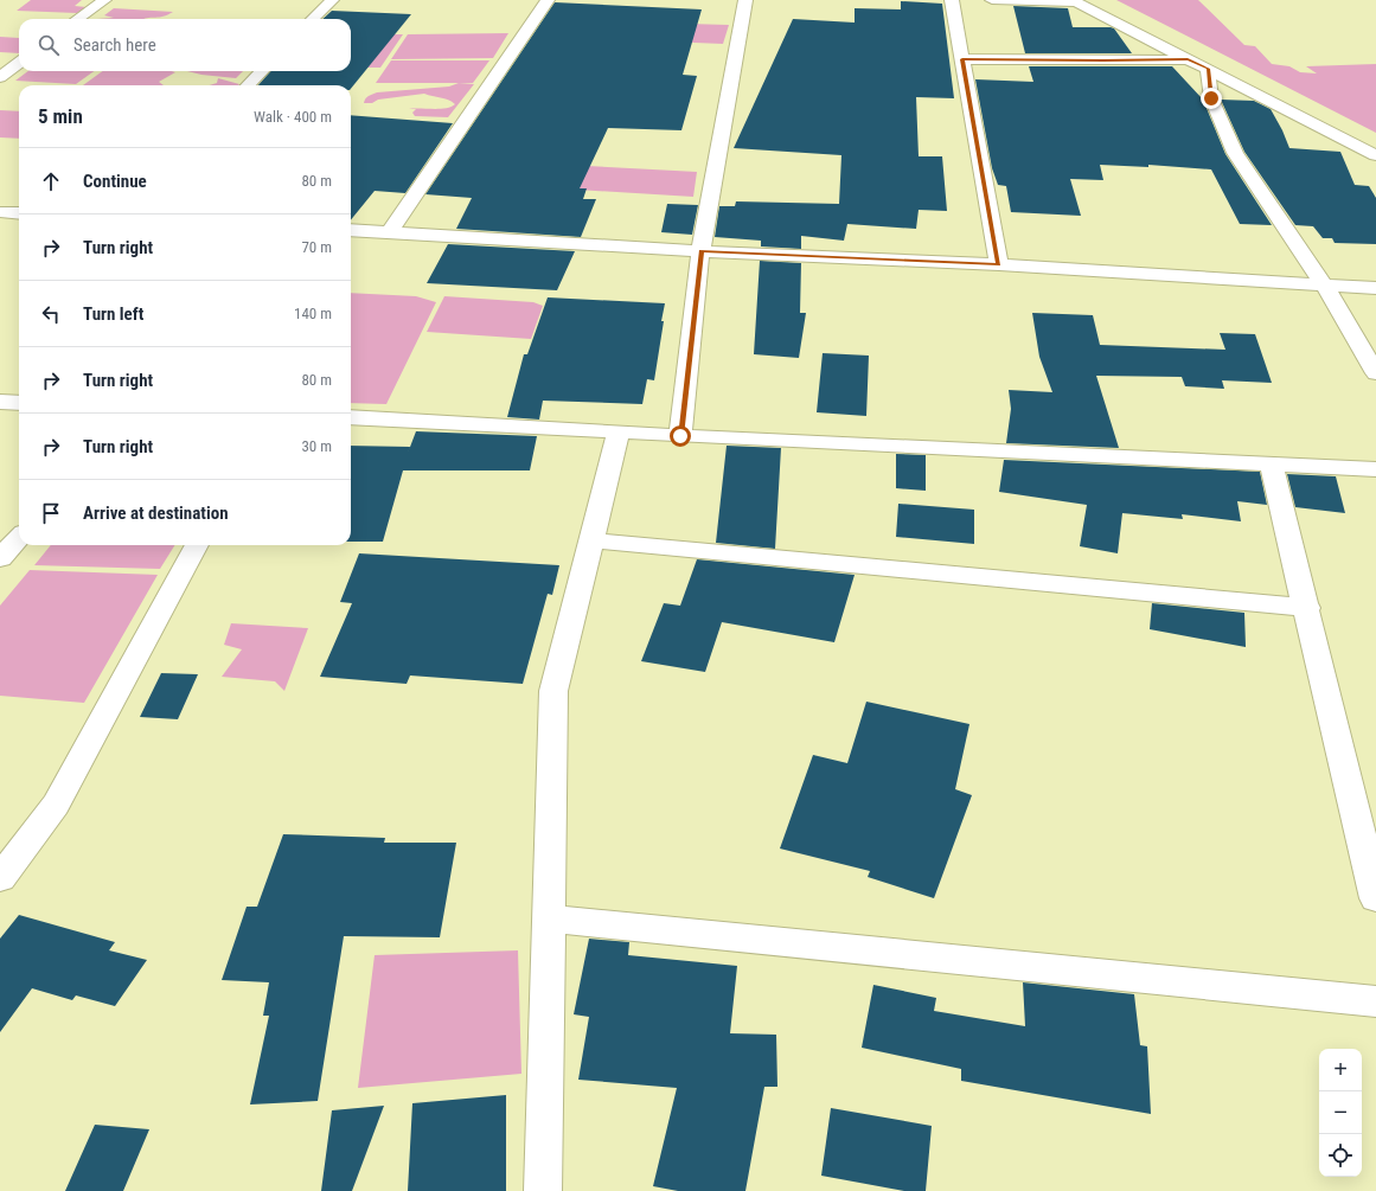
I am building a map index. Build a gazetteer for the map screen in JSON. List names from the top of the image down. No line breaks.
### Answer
{"page":{"search":"Search here","heading":["5 min","Walk · 400 m"],"list":[["Continue","80 m"],["Turn right","70 m"],["Turn left","140 m"],["Turn right","80 m"],["Turn right","30 m"],"Arrive at destination"],"map_buttons":["+","−"]}}
